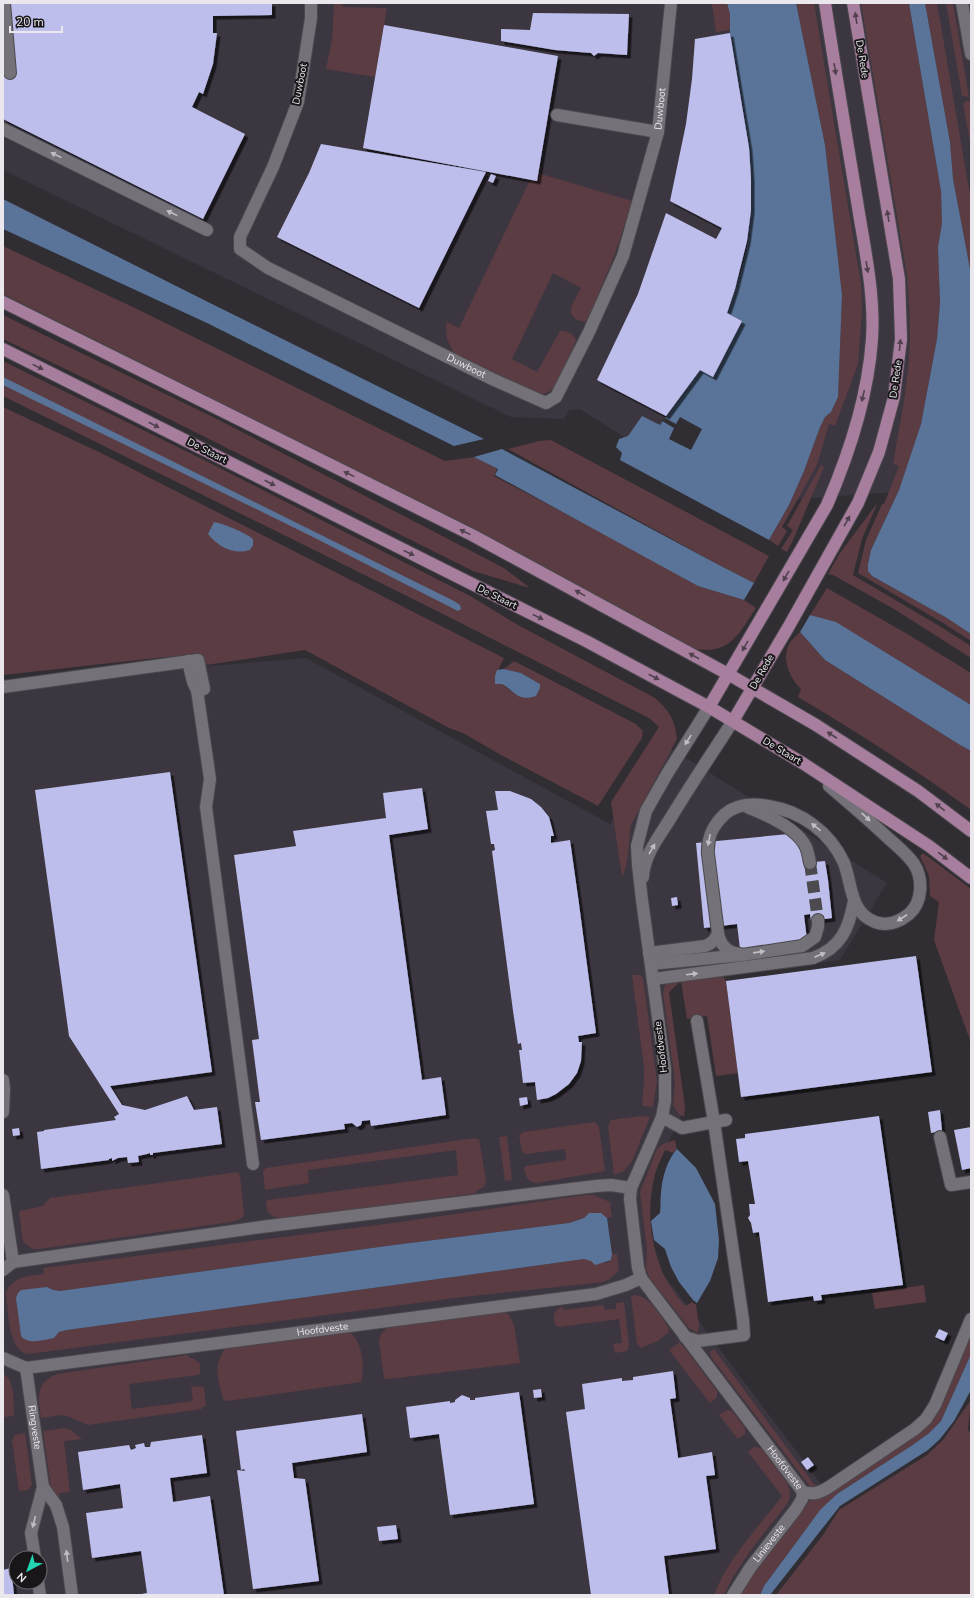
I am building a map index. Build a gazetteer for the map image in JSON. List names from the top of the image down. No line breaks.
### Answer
{"streets":{"main road":["De Rede","De Staart"],"street":["Duwboot","Hoofdveste","Ringveste","Linieveste"]},"crossings":[["De Rede","De Staart"],["De Rede","Hoofdveste"],["De Staart","Hoofdveste"],["Hoofdveste","Ringveste"],["Hoofdveste","Linieveste"]],"scale_bar":"20 m","north":"bottom left"}
